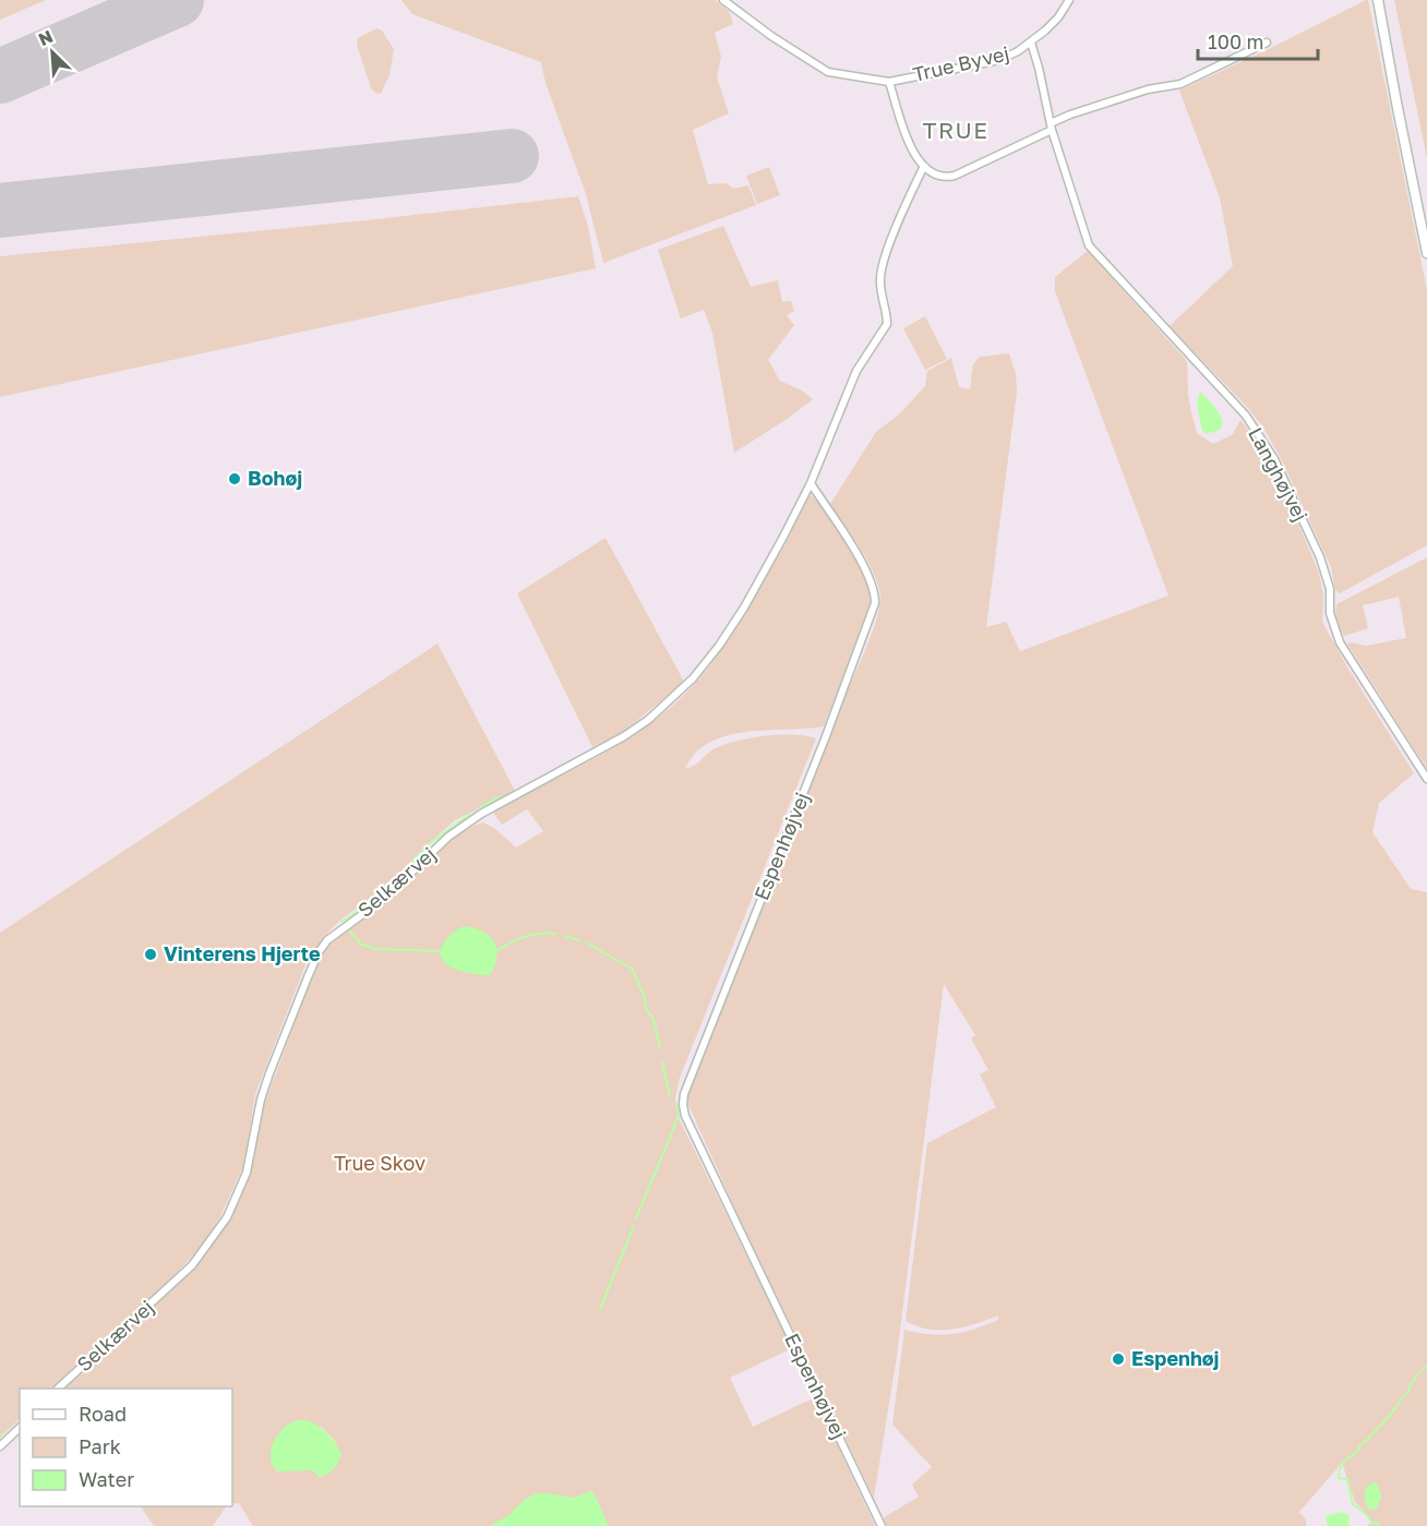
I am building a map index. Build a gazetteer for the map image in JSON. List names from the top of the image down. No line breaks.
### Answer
{"streets":{"street":["True Byvej","Langhøjvej","Espenhøjvej","Selkærvej"]},"crossings":[["True Byvej","Langhøjvej"],["Espenhøjvej","Selkærvej"]],"districts":["TRUE"],"parks":["True Skov"],"places":["Bohøj","Vinterens Hjerte","Espenhøj"],"legend":["Road","Park","Water"],"scale_bar":"100 m","north":"top left"}
